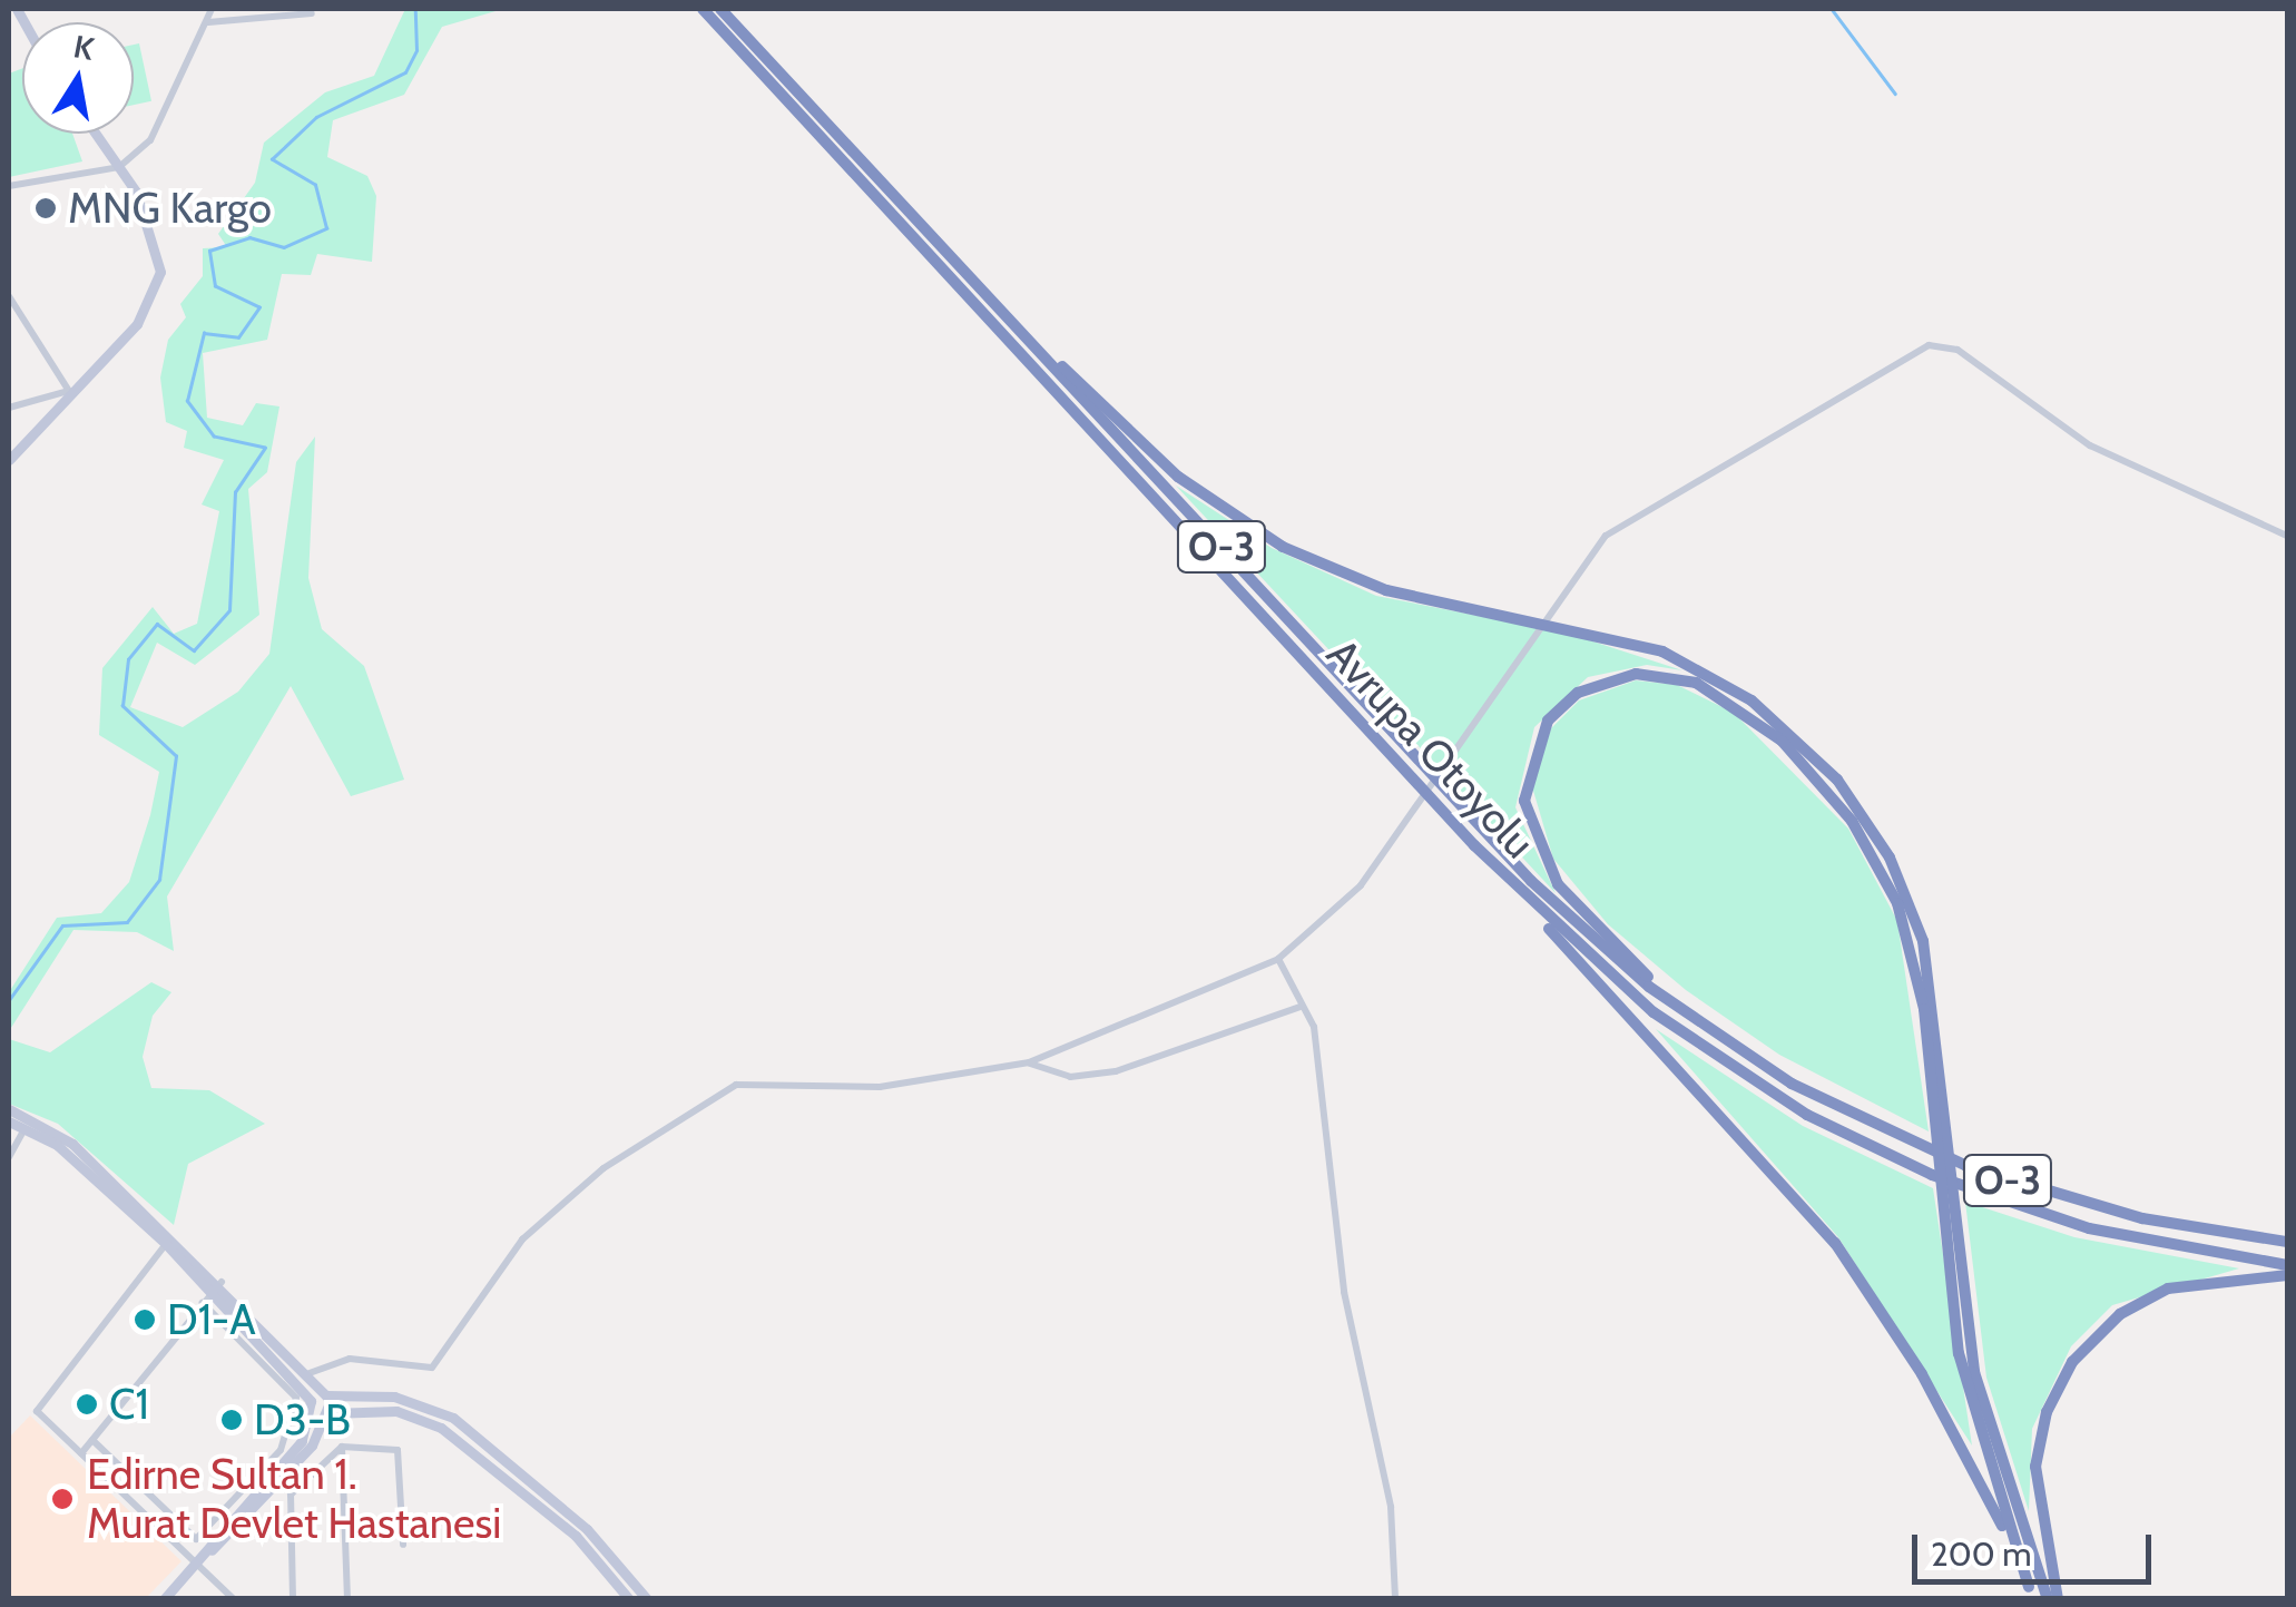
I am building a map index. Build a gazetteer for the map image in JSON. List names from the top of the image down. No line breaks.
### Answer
{"streets":{"highway":["O-3","Avrupa Otoyolu"]},"places":["MNG Kargo","D1-A","C1","D3-B","Edirne Sultan 1. Murat Devlet Hastanesi"],"scale_bar":"200 m","north":"top"}
